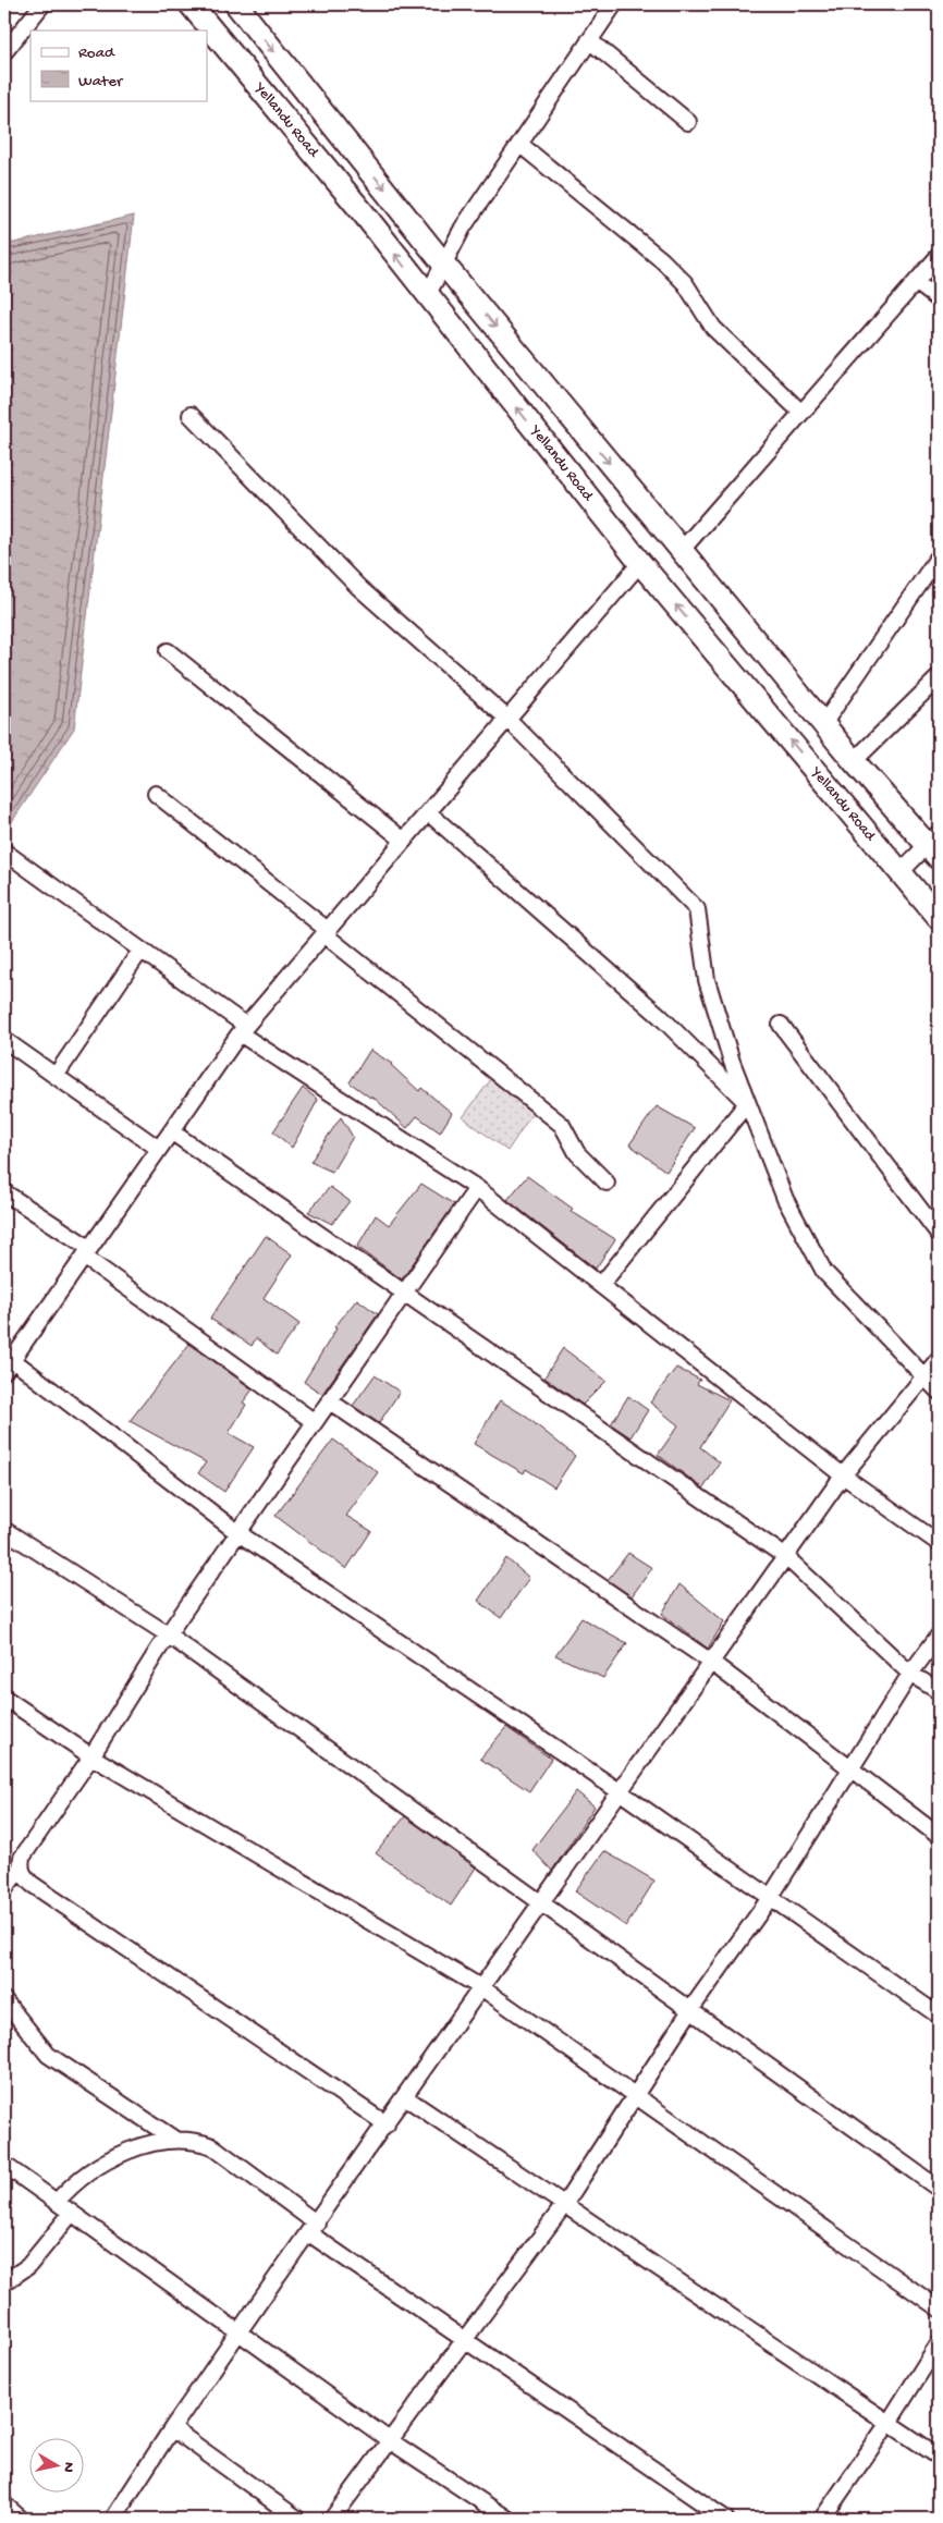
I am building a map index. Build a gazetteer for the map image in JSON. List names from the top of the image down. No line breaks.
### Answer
{"streets":{"main road":["Yellandu Road"]},"legend":["Road","Water"],"north":"right"}
